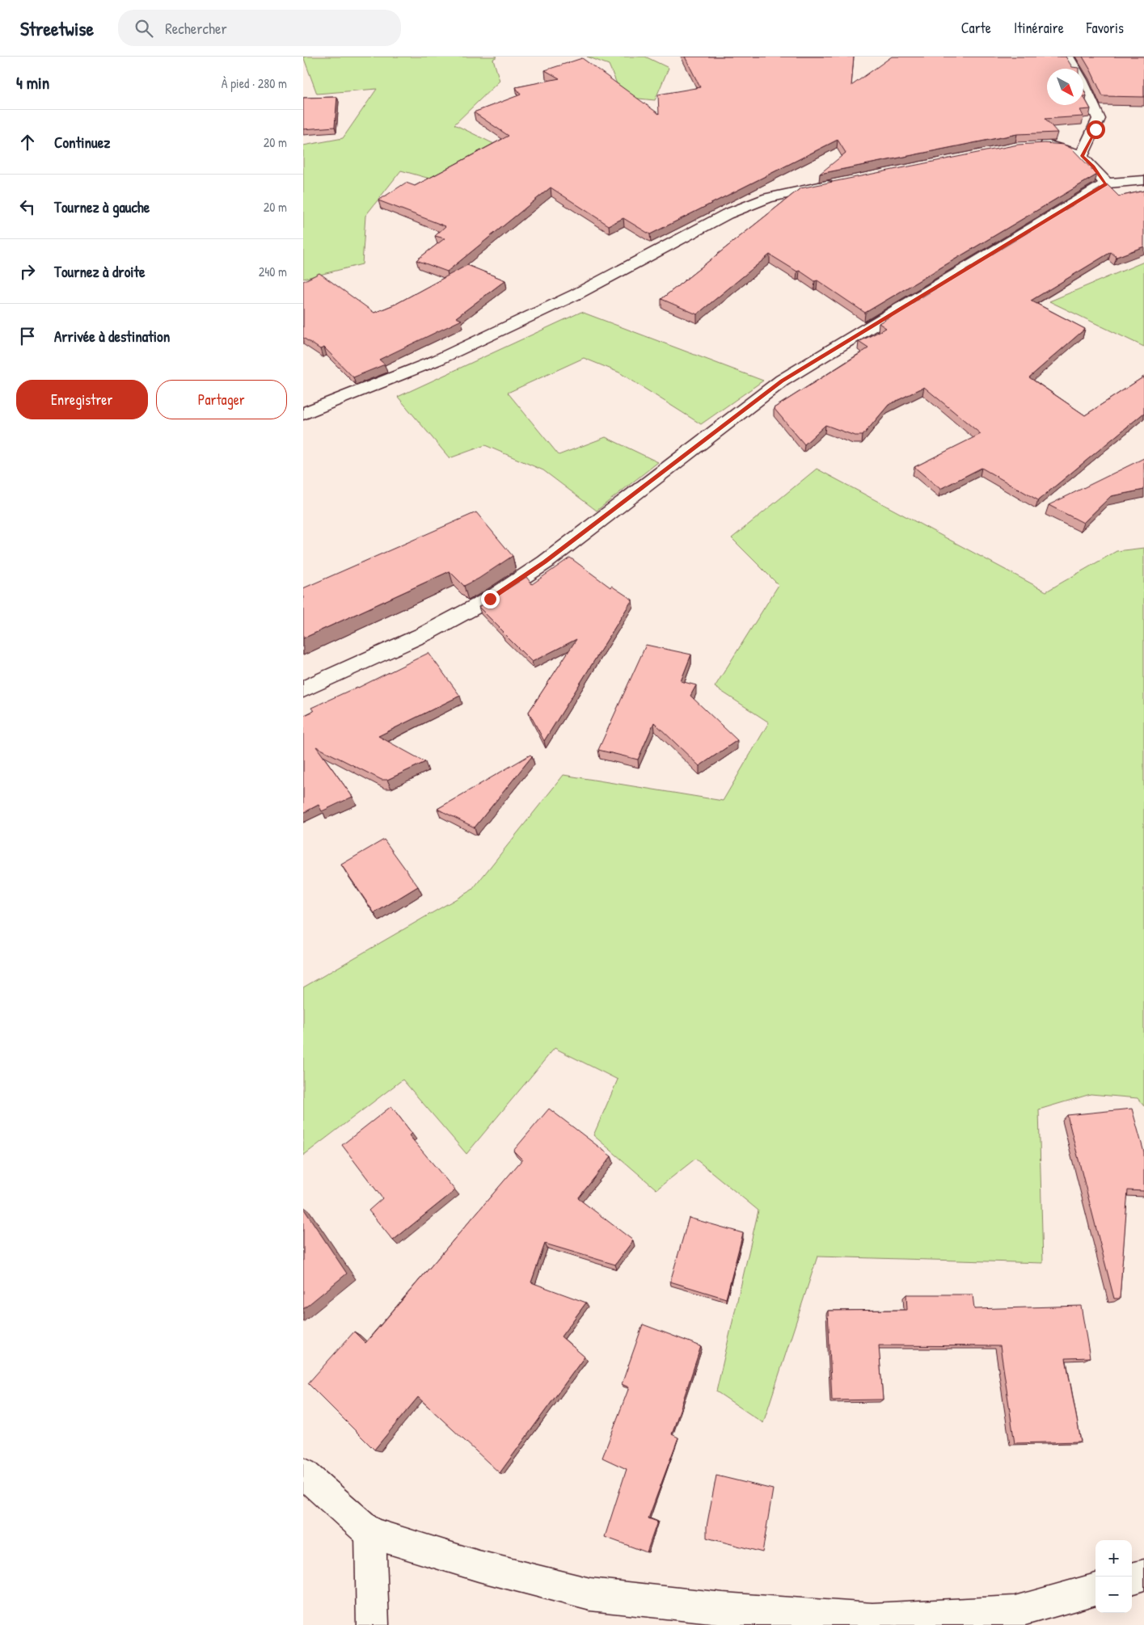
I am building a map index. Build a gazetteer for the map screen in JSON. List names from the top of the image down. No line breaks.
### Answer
{"north":"bottom right","page":{"header":"Streetwise","search":"Rechercher","nav":["Carte","Itinéraire","Favoris"],"heading":["4 min","À pied · 280 m"],"list":[["Continuez","20 m"],["Tournez à gauche","20 m"],["Tournez à droite","240 m"],"Arrivée à destination"],"buttons":["Enregistrer","Partager"],"map_buttons":["+","−"]}}
